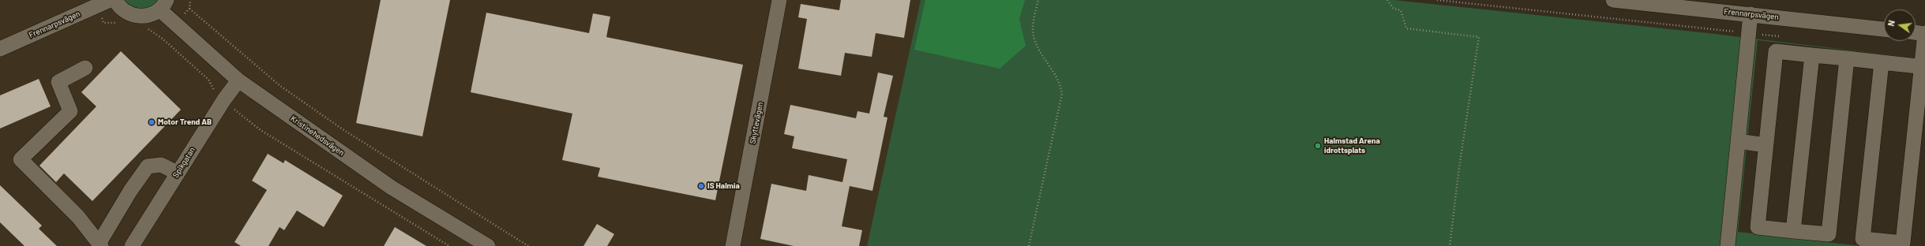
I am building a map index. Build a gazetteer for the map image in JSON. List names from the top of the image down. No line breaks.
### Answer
{"streets":{"street":["Frennarpsvägen","Skyttevägen","Kristinehedsvägen","Spikgatan"]},"crossings":[["Kristinehedsvägen","Spikgatan"]],"places":["Motor Trend AB","Halmstad Arena idrottsplats","IS Halmia"],"north":"left"}
